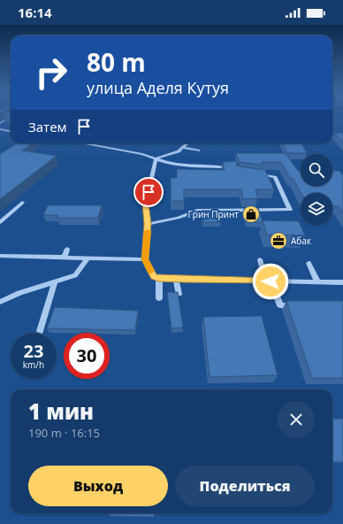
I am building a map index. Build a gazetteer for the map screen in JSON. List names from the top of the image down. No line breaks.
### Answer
{"places":{"shop":["Грин Принт"],"office":["Абак"]},"page":{"status":"16:14","turn":["80 m","улица Аделя Кутуя"],"then":"Затем","speed":"23 km/h","limit":"30","heading":["1 мин","190 m · 16:15"],"buttons":["Выход","Поделиться"]}}
